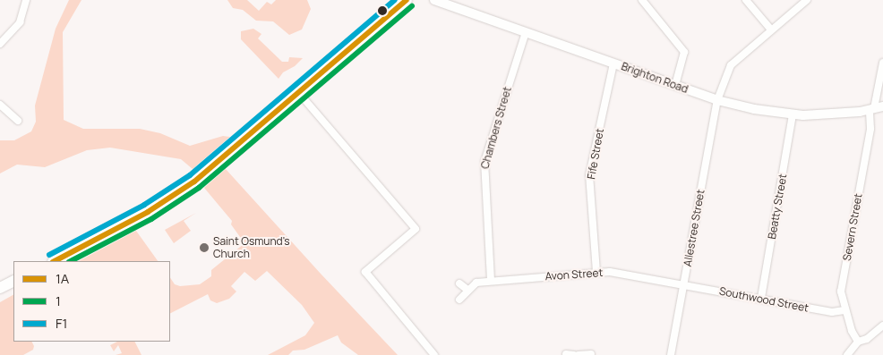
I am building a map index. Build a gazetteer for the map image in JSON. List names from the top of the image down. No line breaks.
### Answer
{"streets":{"street":["Brighton Road","Chambers Street","Fife Street","Beatty Street","Severn Street","Allestree Street","Avon Street","Southwood Street"]},"crossings":[["Brighton Road","Chambers Street"],["Brighton Road","Fife Street"],["Brighton Road","Beatty Street"],["Brighton Road","Severn Street"],["Brighton Road","Allestree Street"],["Chambers Street","Avon Street"],["Fife Street","Avon Street"],["Beatty Street","Southwood Street"],["Severn Street","Southwood Street"],["Allestree Street","Avon Street"],["Allestree Street","Southwood Street"],["Avon Street","Southwood Street"]],"places":["Saint Osmund's Church"],"lines":["transit line 1A","transit line F1","transit line 1"],"legend":["1A","1","F1"]}
